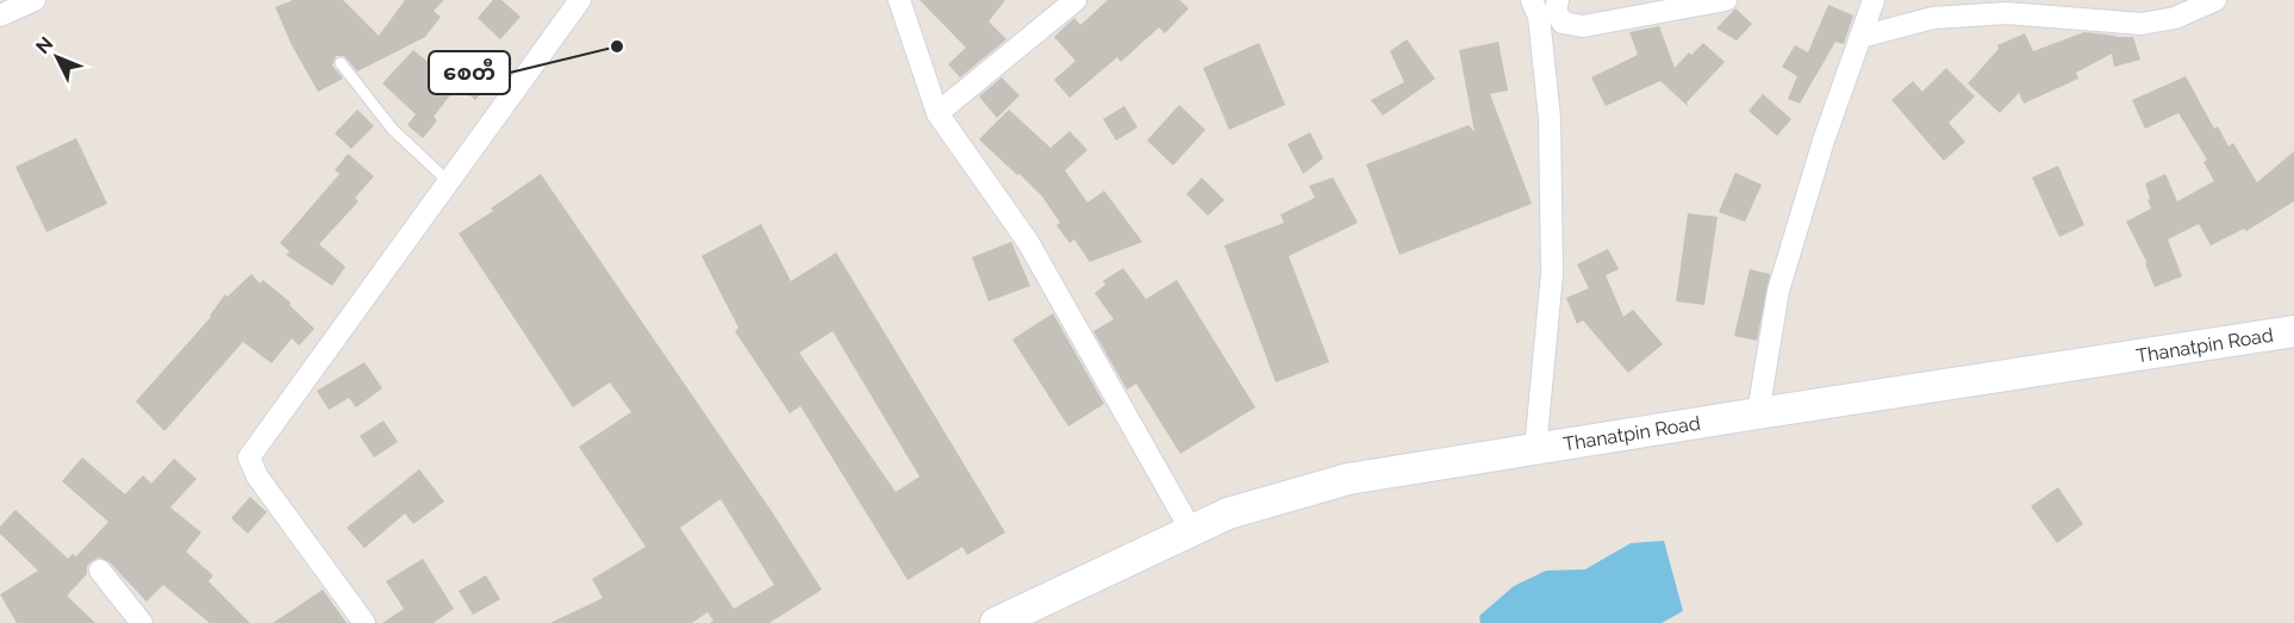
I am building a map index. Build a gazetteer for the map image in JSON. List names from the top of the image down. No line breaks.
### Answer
{"streets":{"main road":["Thanatpin Road"]},"places":["စေတီ"],"north":"top left"}
